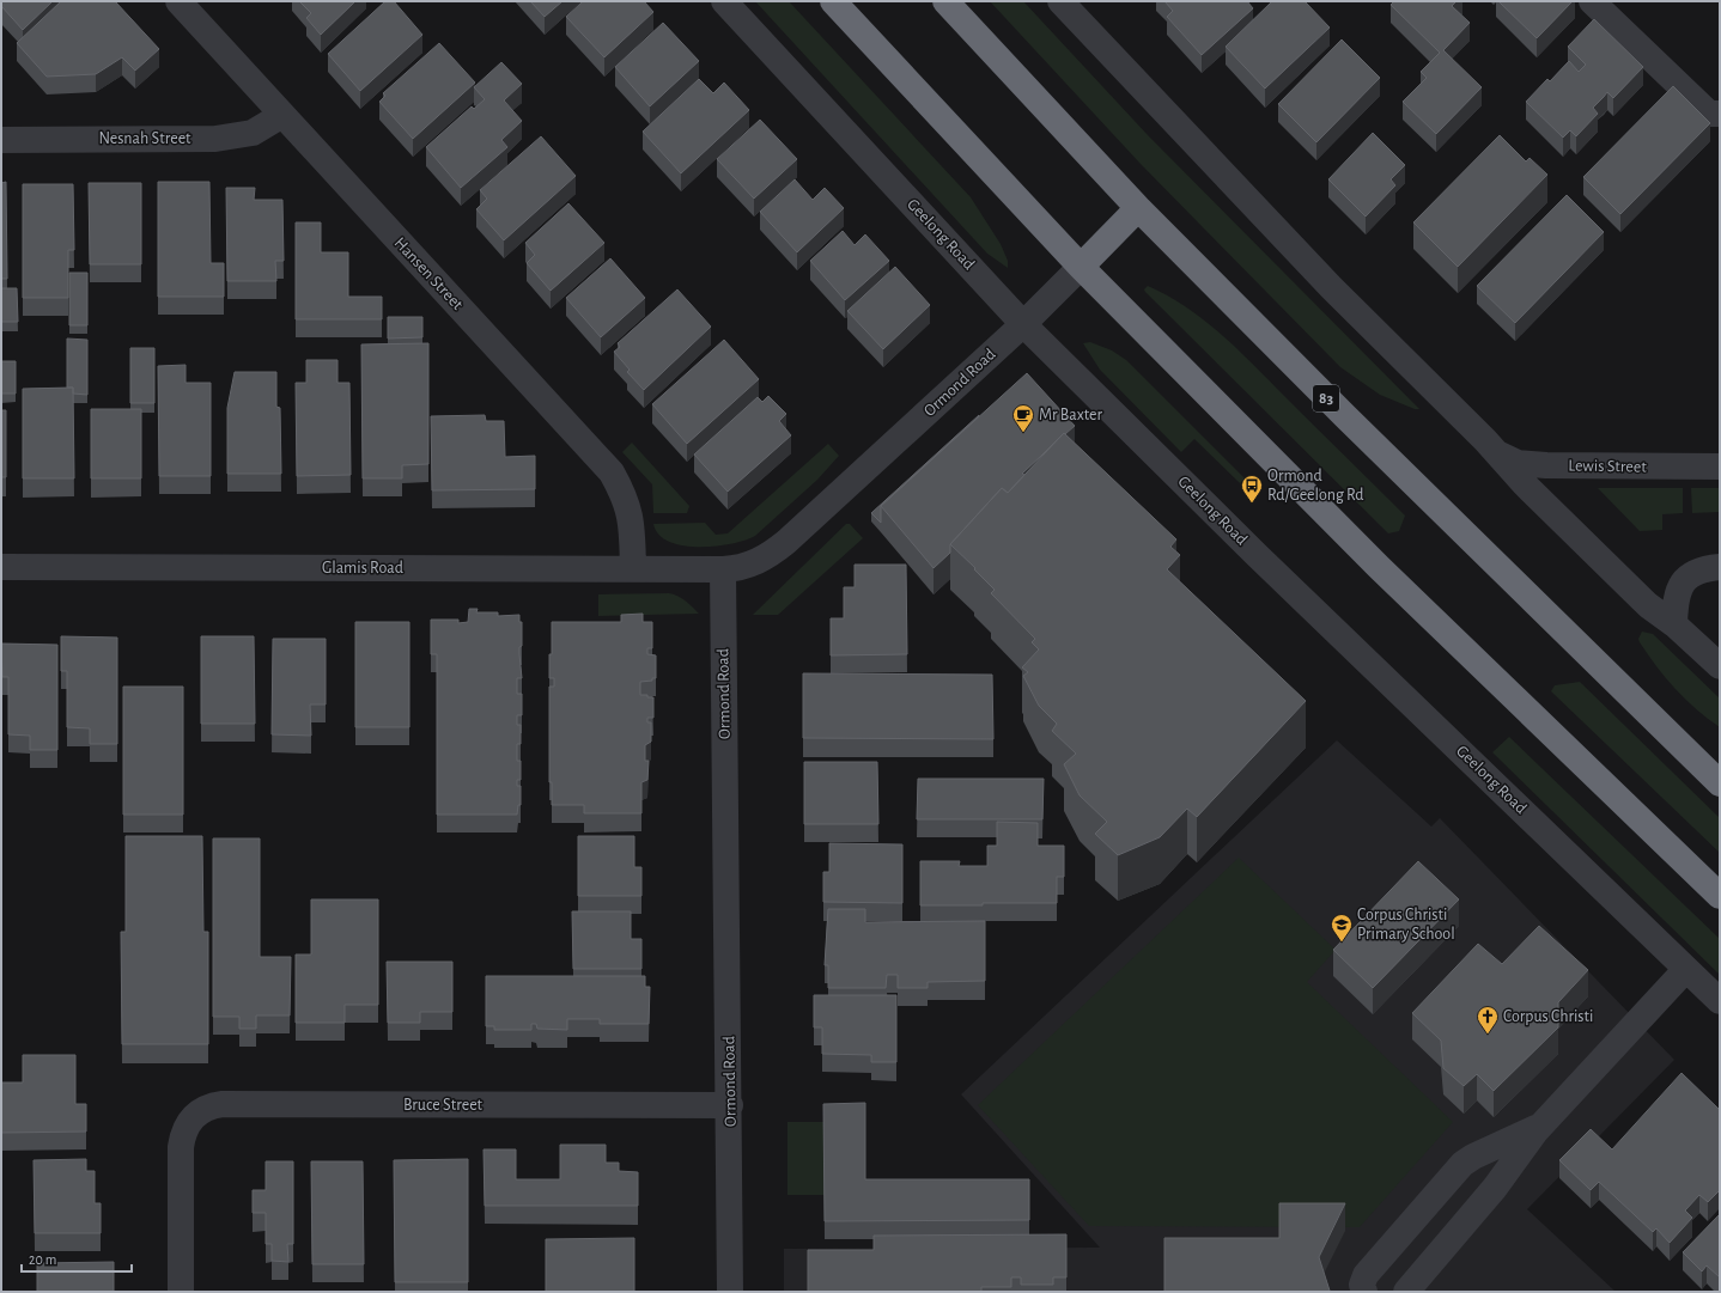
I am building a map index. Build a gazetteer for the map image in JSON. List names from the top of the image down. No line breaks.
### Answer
{"streets":{"highway":["83"],"street":["Nesnah Street","Geelong Road","Hansen Street","Ormond Road","Lewis Street","Glamis Road","Bruce Street"]},"crossings":[["Nesnah Street","Hansen Street"],["Geelong Road","Ormond Road"],["Hansen Street","Glamis Road"],["Ormond Road","Glamis Road"],["Ormond Road","Bruce Street"]],"places":{"cafe":["Mr Baxter"],"bus stop":["Ormond Rd/Geelong Rd"],"school or university":["Corpus Christi Primary School"],"church":["Corpus Christi"]},"scale_bar":"20 m"}
